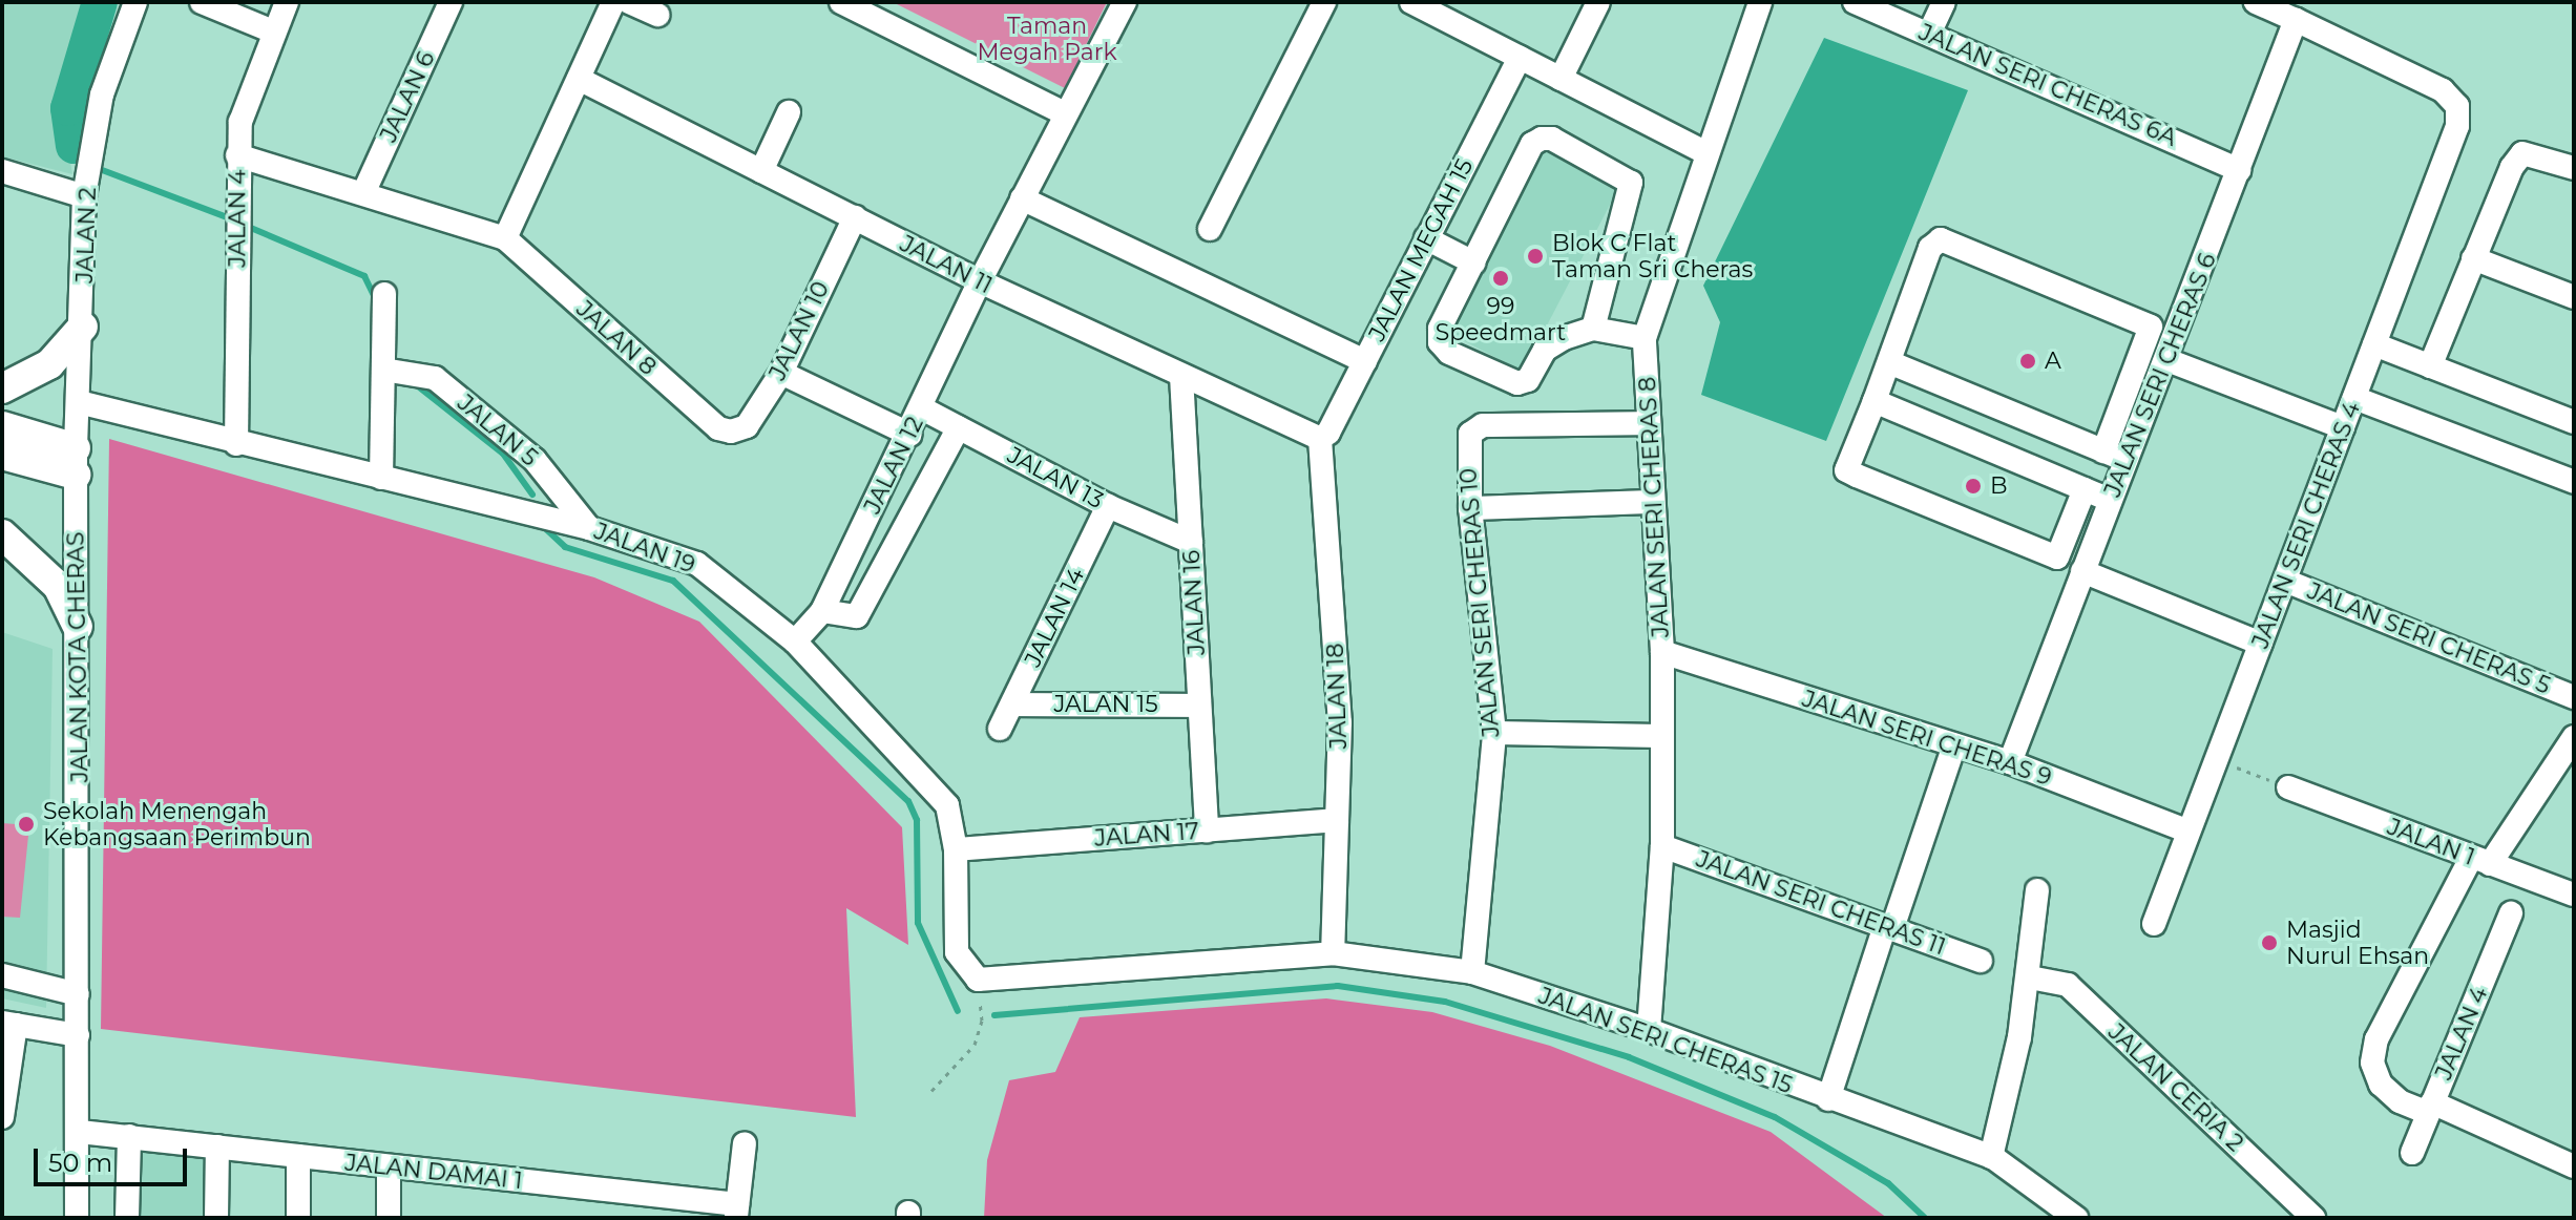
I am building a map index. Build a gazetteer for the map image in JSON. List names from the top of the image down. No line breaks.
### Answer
{"streets":{"street":["JALAN SERI CHERAS 6A","JALAN 6","JALAN 4","JALAN 2","JALAN MEGAH 15","JALAN 11","JALAN 10","JALAN 8","JALAN SERI CHERAS 6","JALAN 5","JALAN 12","JALAN 13","JALAN SERI CHERAS 8","JALAN SERI CHERAS 4","JALAN 19","JALAN 16","JALAN SERI CHERAS 10","JALAN 14","JALAN SERI CHERAS 5","JALAN KOTA CHERAS","JALAN 18","JALAN 15","JALAN SERI CHERAS 9","JALAN 17","JALAN 1","JALAN SERI CHERAS 11","JALAN SERI CHERAS 15","JALAN CERIA 2","JALAN DAMAI 1"]},"crossings":[["JALAN SERI CHERAS 6A","JALAN SERI CHERAS 6"],["JALAN 6","JALAN 8"],["JALAN 4","JALAN 8"],["JALAN 4","JALAN 19"],["JALAN 2","JALAN 19"],["JALAN 2","JALAN KOTA CHERAS"],["JALAN MEGAH 15","JALAN 11"],["JALAN MEGAH 15","JALAN 18"],["JALAN 11","JALAN 10"],["JALAN 11","JALAN 12"],["JALAN 11","JALAN 16"],["JALAN 11","JALAN 18"],["JALAN 10","JALAN 8"],["JALAN SERI CHERAS 6","JALAN SERI CHERAS 4"],["JALAN SERI CHERAS 6","JALAN SERI CHERAS 9"],["JALAN 5","JALAN 19"],["JALAN 12","JALAN 13"],["JALAN 12","JALAN 19"],["JALAN 13","JALAN 16"],["JALAN 13","JALAN 14"],["JALAN SERI CHERAS 8","JALAN SERI CHERAS 10"],["JALAN SERI CHERAS 8","JALAN SERI CHERAS 9"],["JALAN SERI CHERAS 8","JALAN SERI CHERAS 11"],["JALAN SERI CHERAS 8","JALAN SERI CHERAS 15"],["JALAN SERI CHERAS 4","JALAN SERI CHERAS 5"],["JALAN SERI CHERAS 4","JALAN SERI CHERAS 9"],["JALAN 19","JALAN 17"],["JALAN 16","JALAN 15"],["JALAN 16","JALAN 17"],["JALAN SERI CHERAS 10","JALAN SERI CHERAS 15"],["JALAN 14","JALAN 15"],["JALAN KOTA CHERAS","JALAN DAMAI 1"],["JALAN 18","JALAN 17"],["JALAN 18","JALAN SERI CHERAS 15"]],"parks":["Taman Megah Park"],"places":["Blok C Flat Taman Sri Cheras","99 Speedmart","A","B","Sekolah Menengah Kebangsaan Perimbun","Masjid Nurul Ehsan"],"scale_bar":"50 m"}
